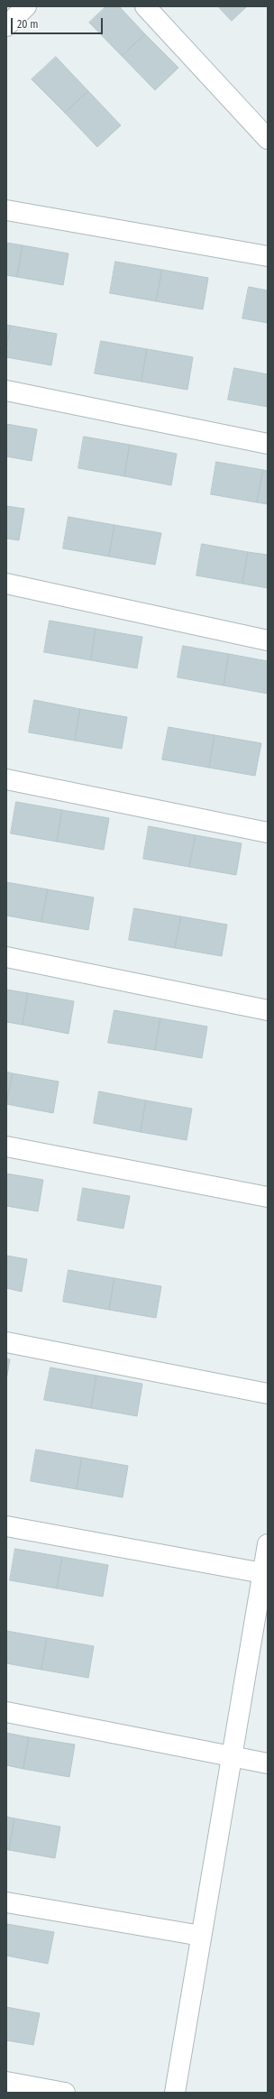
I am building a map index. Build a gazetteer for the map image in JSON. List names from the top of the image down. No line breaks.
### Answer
{"scale_bar":"20 m"}
